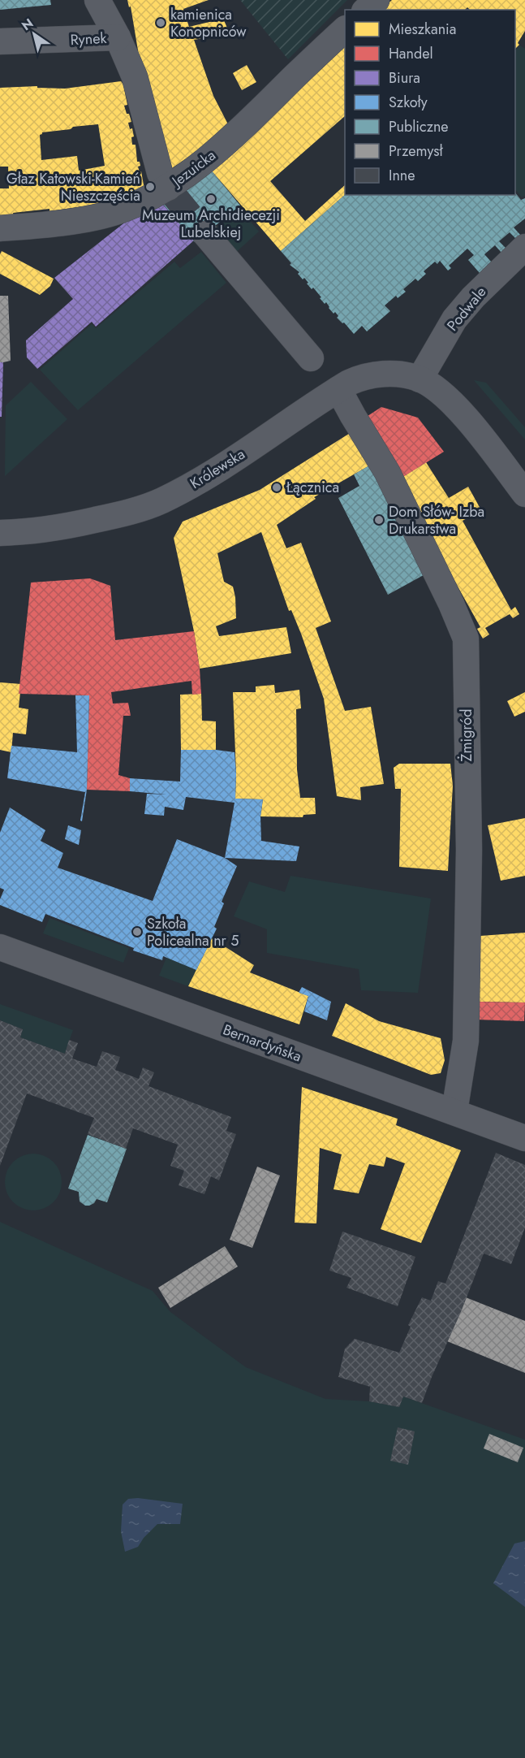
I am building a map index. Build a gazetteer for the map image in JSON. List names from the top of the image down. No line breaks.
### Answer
{"streets":{"street":["Rynek","Jezuicka","Podwale","Królewska","Żmigród","Bernardyńska"]},"crossings":[["Rynek","Jezuicka"],["Podwale","Królewska"],["Królewska","Żmigród"],["Żmigród","Bernardyńska"]],"places":["kamienica Konopniców","Głaz Katowski-Kamień Nieszczęścia","Muzeum Archidiecezji Lubelskiej","Łącznica","Dom Słów- Izba Drukarstwa","Szkoła Policealna nr 5"],"legend":["Mieszkania","Handel","Biura","Szkoły","Publiczne","Przemysł","Inne"],"north":"top left"}
